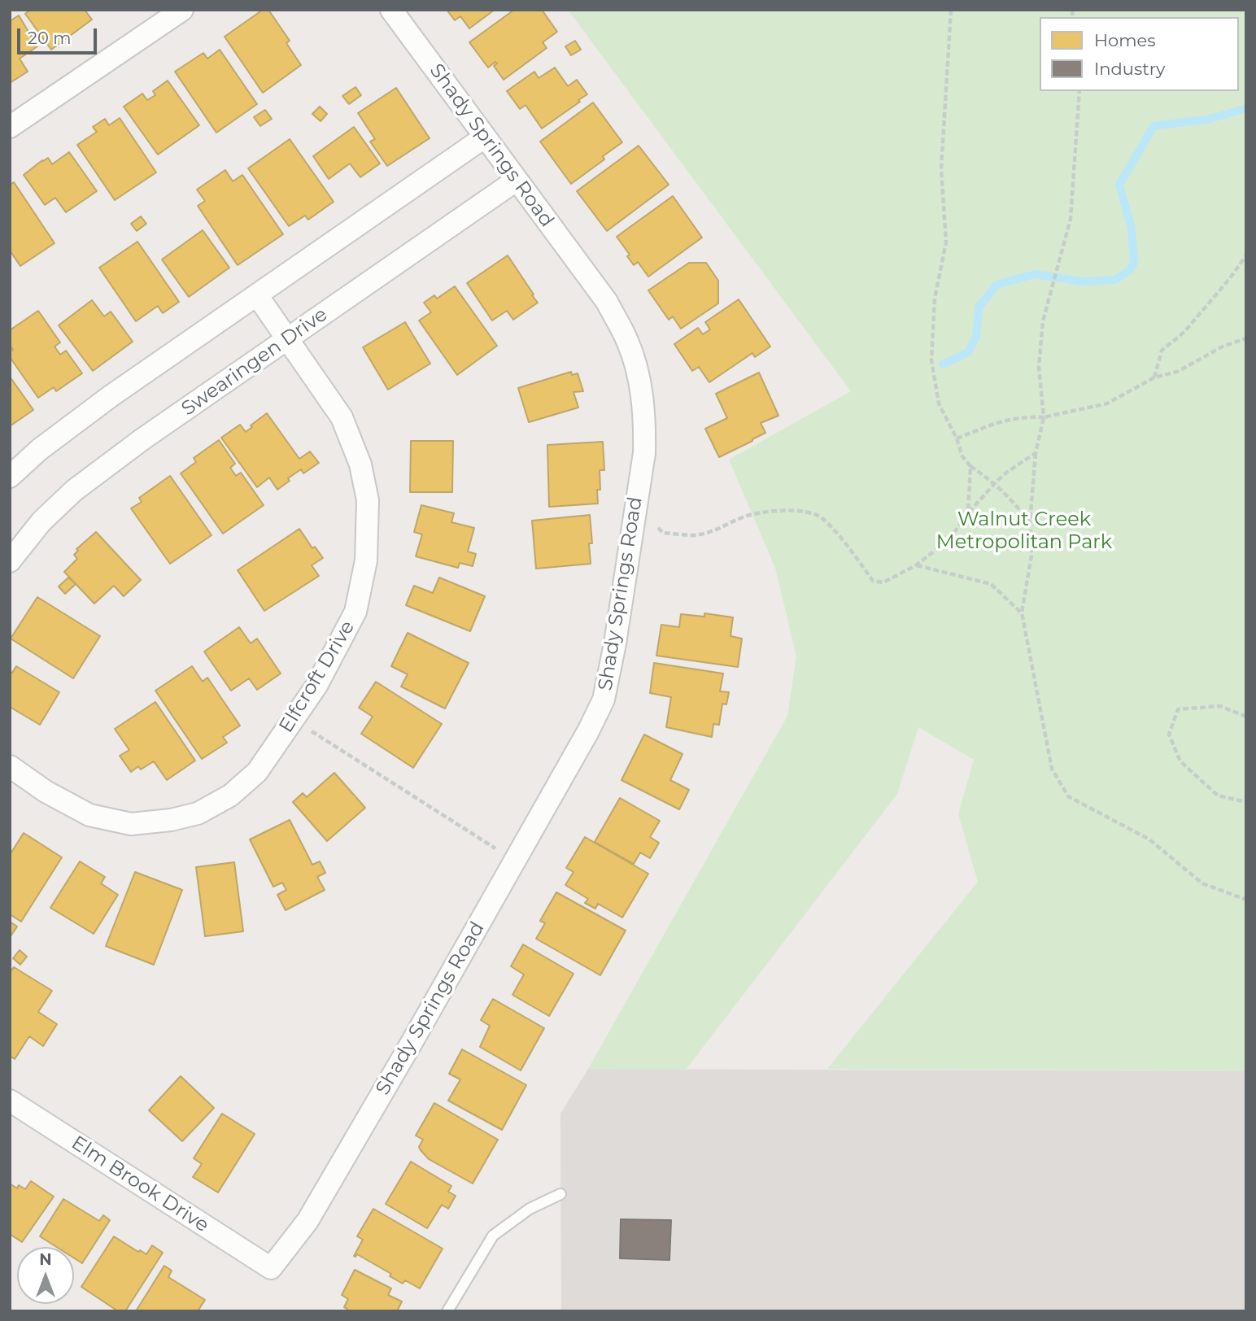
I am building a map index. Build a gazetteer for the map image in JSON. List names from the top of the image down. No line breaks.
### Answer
{"streets":{"street":["Shady Springs Road","Swearingen Drive","Elfcroft Drive","Elm Brook Drive"]},"crossings":[["Shady Springs Road","Swearingen Drive"],["Shady Springs Road","Elm Brook Drive"],["Swearingen Drive","Elfcroft Drive"]],"parks":["Walnut Creek Metropolitan Park"],"legend":["Homes","Industry"],"scale_bar":"20 m","north":"top"}
